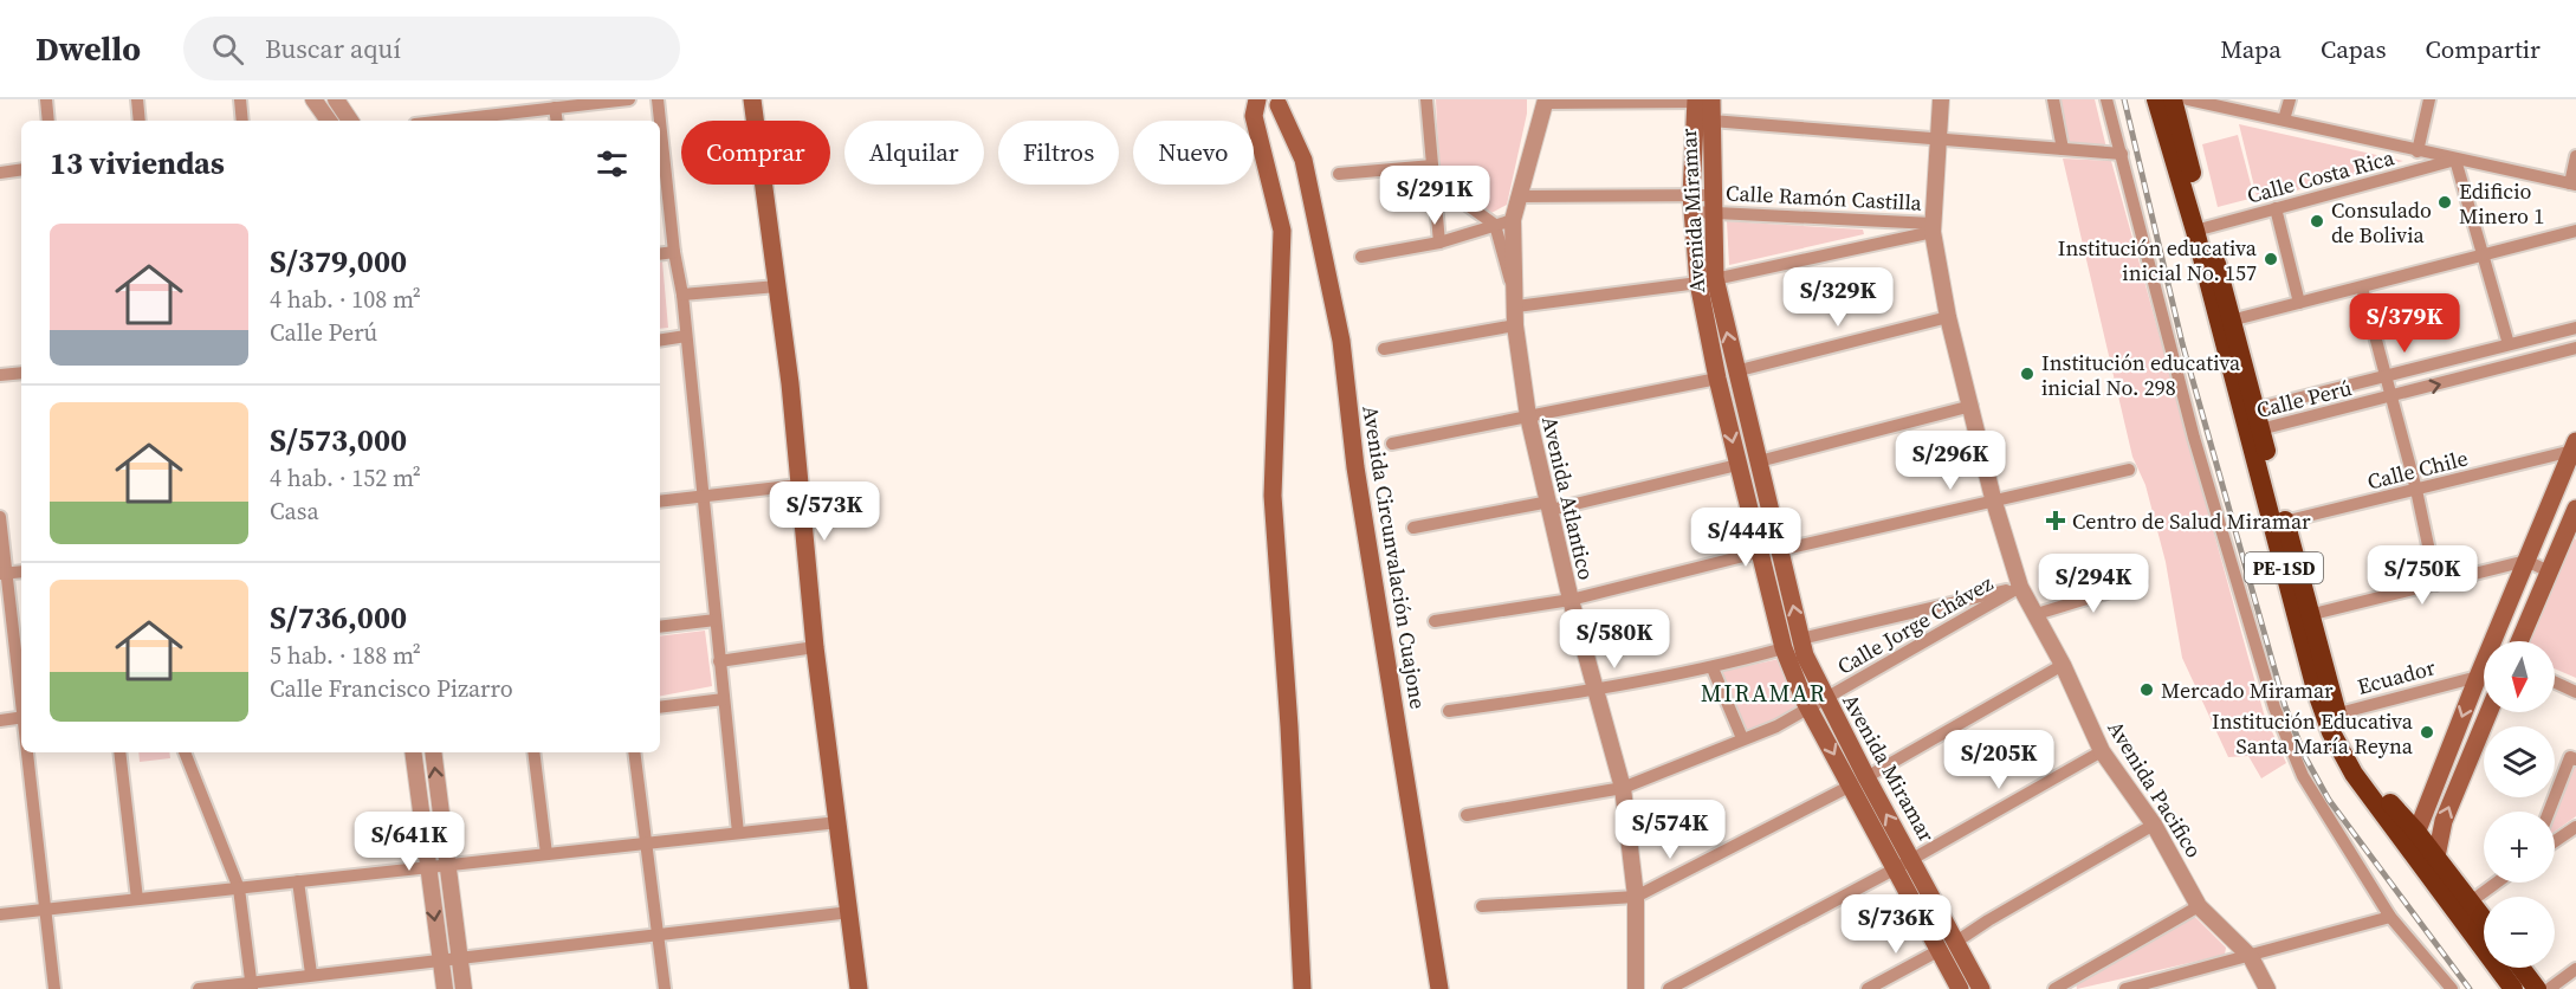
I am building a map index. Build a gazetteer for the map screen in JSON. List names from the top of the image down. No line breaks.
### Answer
{"streets":{"highway":["PE-1SD"],"main road":["Avenida Miramar","Avenida Circunvalación Cuajone"],"street":["Calle Costa Rica","Calle Ramón Castilla","Calle Perú","Calle Chile","Avenida Atlantico","Calle Jorge Chávez","Ecuador","Avenida Pacifico"]},"crossings":[["Calle Costa Rica","PE-1SD"],["Calle Ramón Castilla","Avenida Miramar"],["Calle Ramón Castilla","Avenida Pacifico"],["Avenida Miramar","Calle Jorge Chávez"],["Calle Perú","PE-1SD"],["Calle Chile","PE-1SD"],["Avenida Atlantico","Calle Jorge Chávez"],["PE-1SD","Ecuador"],["Calle Jorge Chávez","Avenida Pacifico"]],"districts":["MIRAMAR"],"places":{"other":["Edificio Minero 1","Consulado de Bolivia","Institución educativa inicial No. 157","Institución educativa inicial No. 298","Mercado Miramar","Institución Educativa Santa María Reyna"],"health":["Centro de Salud Miramar"]},"north":"bottom","page":{"header":"Dwello","search":"Buscar aquí","nav":["Mapa","Capas","Compartir"],"chip":["Comprar","Alquilar","Filtros","Nuevo"],"heading":"13 viviendas","price":["S/291K","S/329K","S/379K","S/296K","S/573K","S/444K","S/750K","S/294K","S/580K","S/205K","S/574K","S/641K","S/736K"],"list":[{"name":"S/379,000","note":"4 hab. · 108 m² · Calle Perú"},{"name":"S/573,000","note":"4 hab. · 152 m² · Casa"},{"name":"S/736,000","note":"5 hab. · 188 m² · Calle Francisco Pizarro"}],"map_buttons":["+","−"]}}
